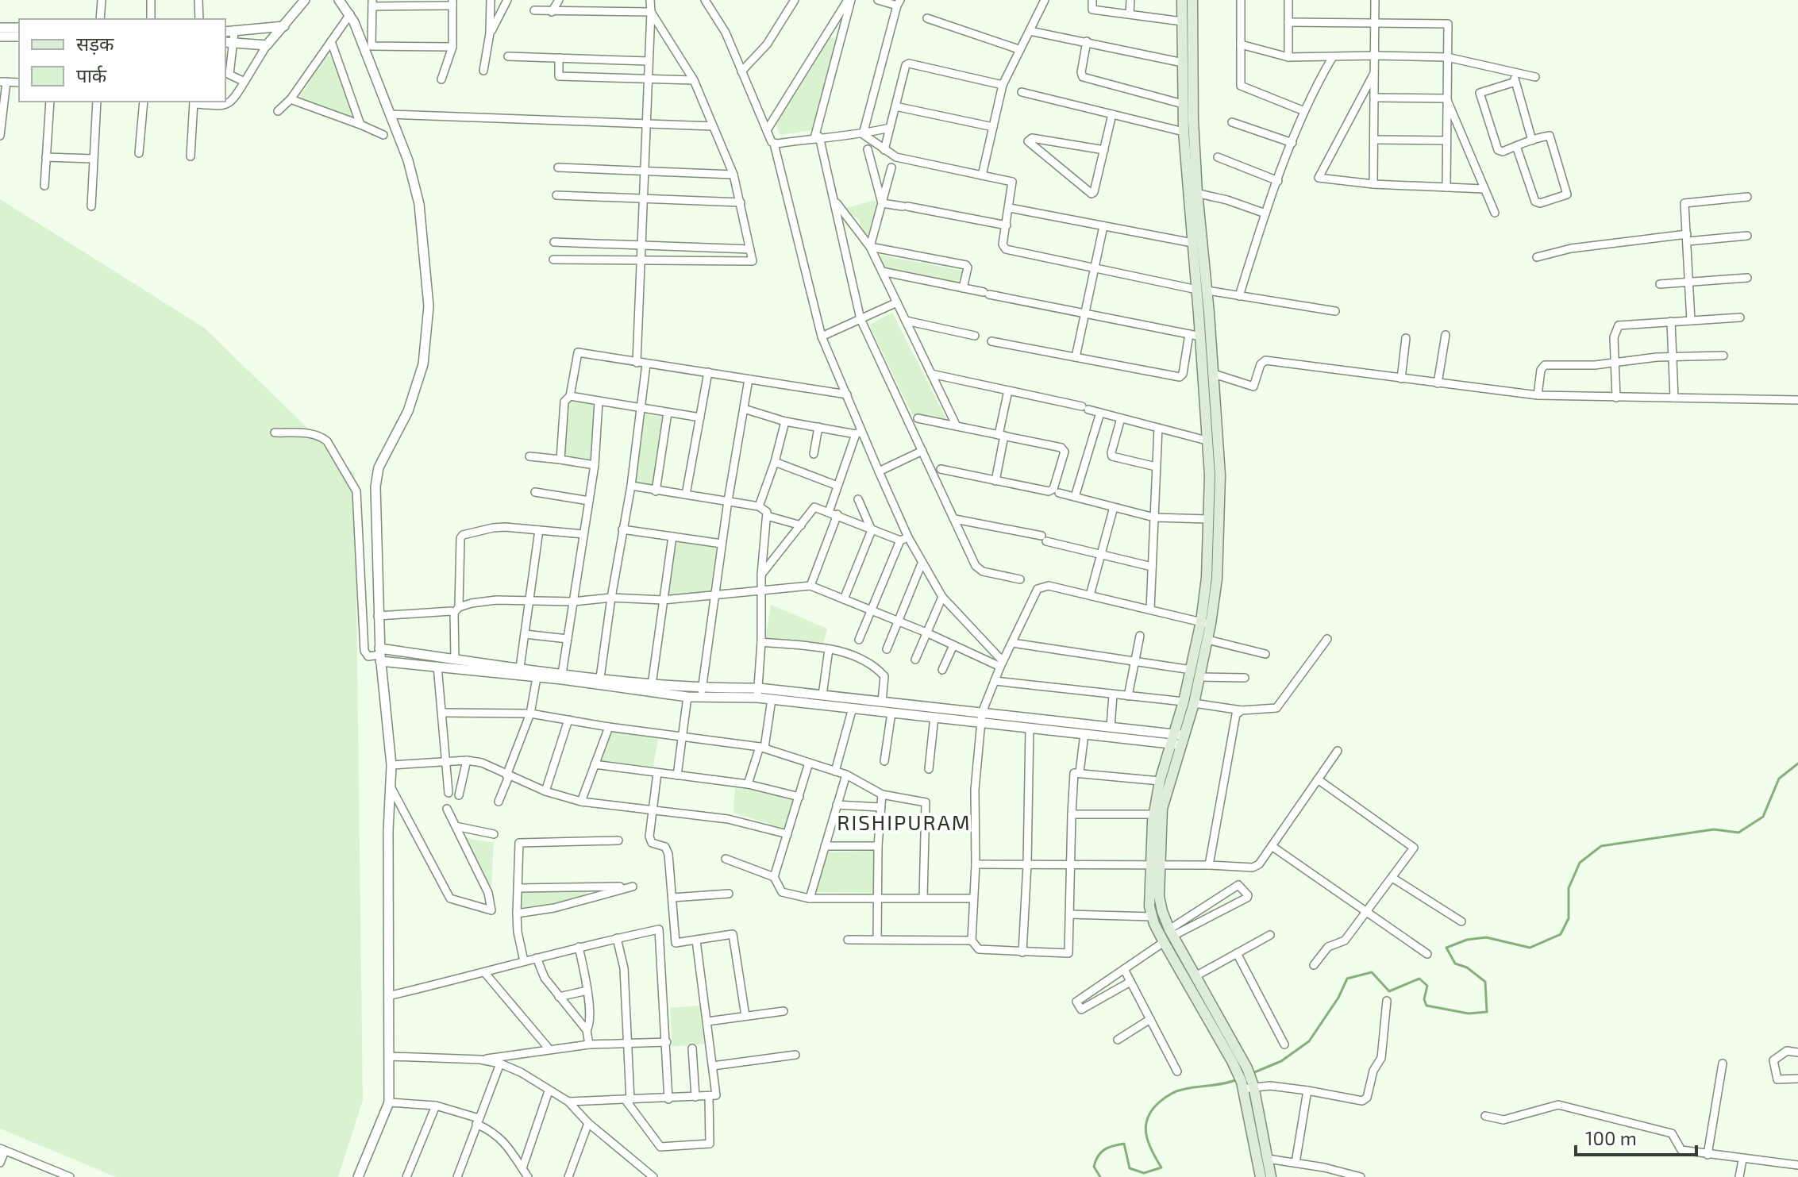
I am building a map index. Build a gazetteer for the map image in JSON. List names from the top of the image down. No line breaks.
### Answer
{"districts":["RISHIPURAM"],"legend":["सड़क","पार्क"],"scale_bar":"100 m"}
